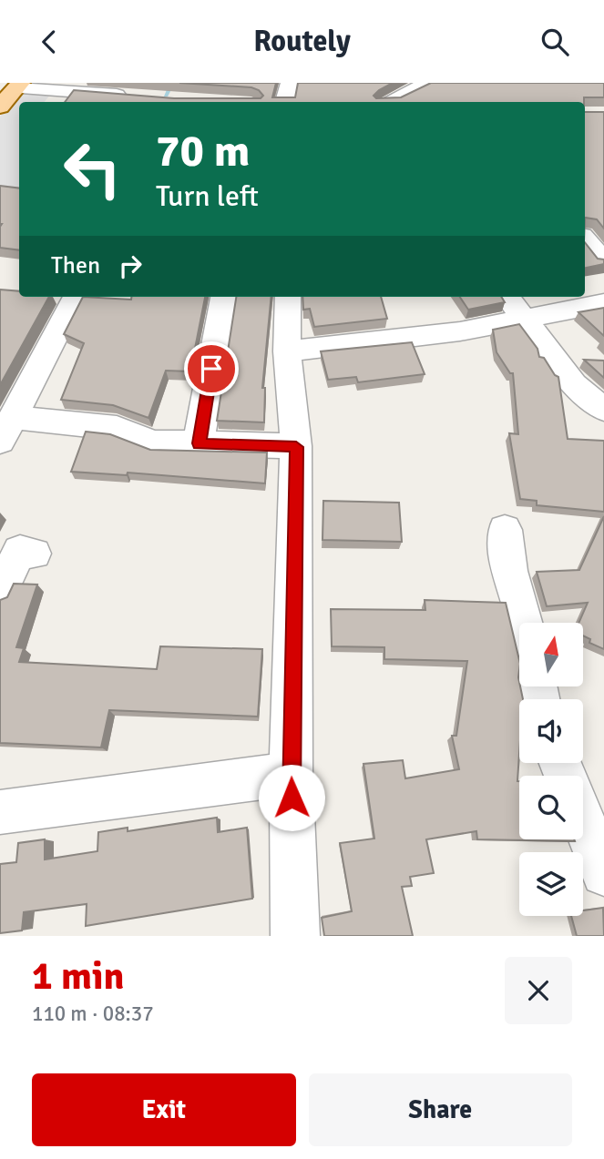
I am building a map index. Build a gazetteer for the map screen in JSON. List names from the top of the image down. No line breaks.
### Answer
{"north":"top","page":{"header":"Routely","turn":["70 m","Turn left"],"then":"Then","heading":["1 min","110 m · 08:37"],"buttons":["Exit","Share"]}}
